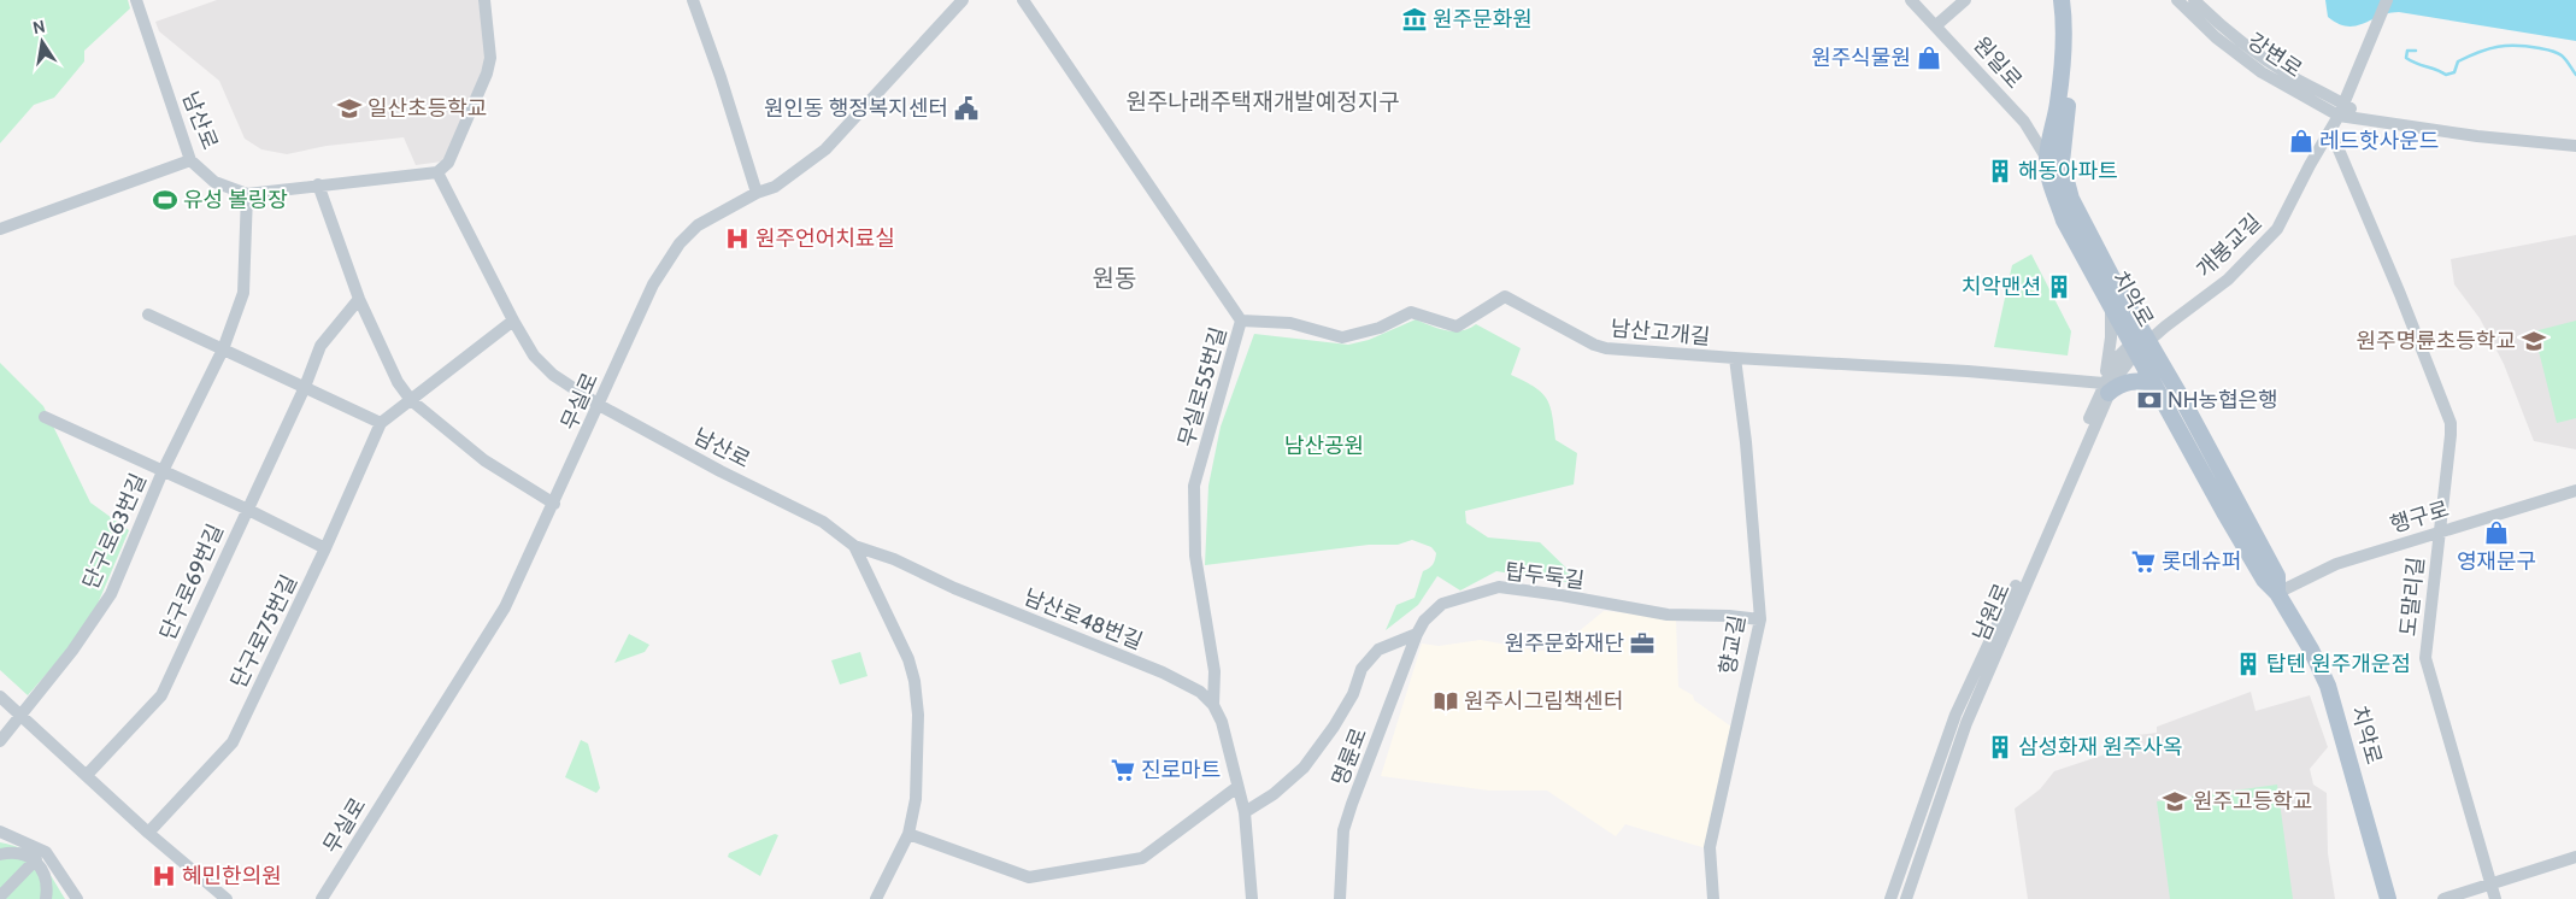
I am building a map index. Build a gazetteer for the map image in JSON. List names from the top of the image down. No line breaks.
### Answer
{"streets":{"main road":["치악로"],"street":["강변로","원일로","남산로","개봉교길","남산고개길","무실로55번길","무실로","행구로","단구로63번길","탑두둑길","단구로69번길","도말리길","남원로","남산로48번길","단구로75번길","향교길","명륜로"]},"crossings":[["강변로","개봉교길"],["원일로","치악로"],["남산로","무실로"],["남산로","단구로63번길"],["남산로","남산로48번길"],["남산로","단구로75번길"],["개봉교길","치악로"],["개봉교길","도말리길"],["개봉교길","남원로"],["치악로","행구로"],["치악로","남원로"],["남산고개길","무실로55번길"],["남산고개길","남원로"],["남산고개길","향교길"],["무실로55번길","남산로48번길"],["행구로","도말리길"],["탑두둑길","향교길"],["탑두둑길","명륜로"]],"districts":["원주나래주택재개발예정지구","원동"],"parks":["남산공원"],"places":{"museum":["원주문화원"],"shop":["원주식물원","레드핫사운드","영재문구"],"school or university":["일산초등학교","원주명륜초등학교","원주고등학교"],"public building":["원인동 행정복지센터"],"building":["해동아파트","치악맨션","탑텐 원주개운점","삼성화재 원주사옥"],"sports":["유성 볼링장"],"hospital":["원주언어치료실","혜민한의원"],"bank":["NH농협은행"],"supermarket":["롯데슈퍼","진로마트"],"office":["원주문화재단"],"library":["원주시그림책센터"]},"north":"top"}
